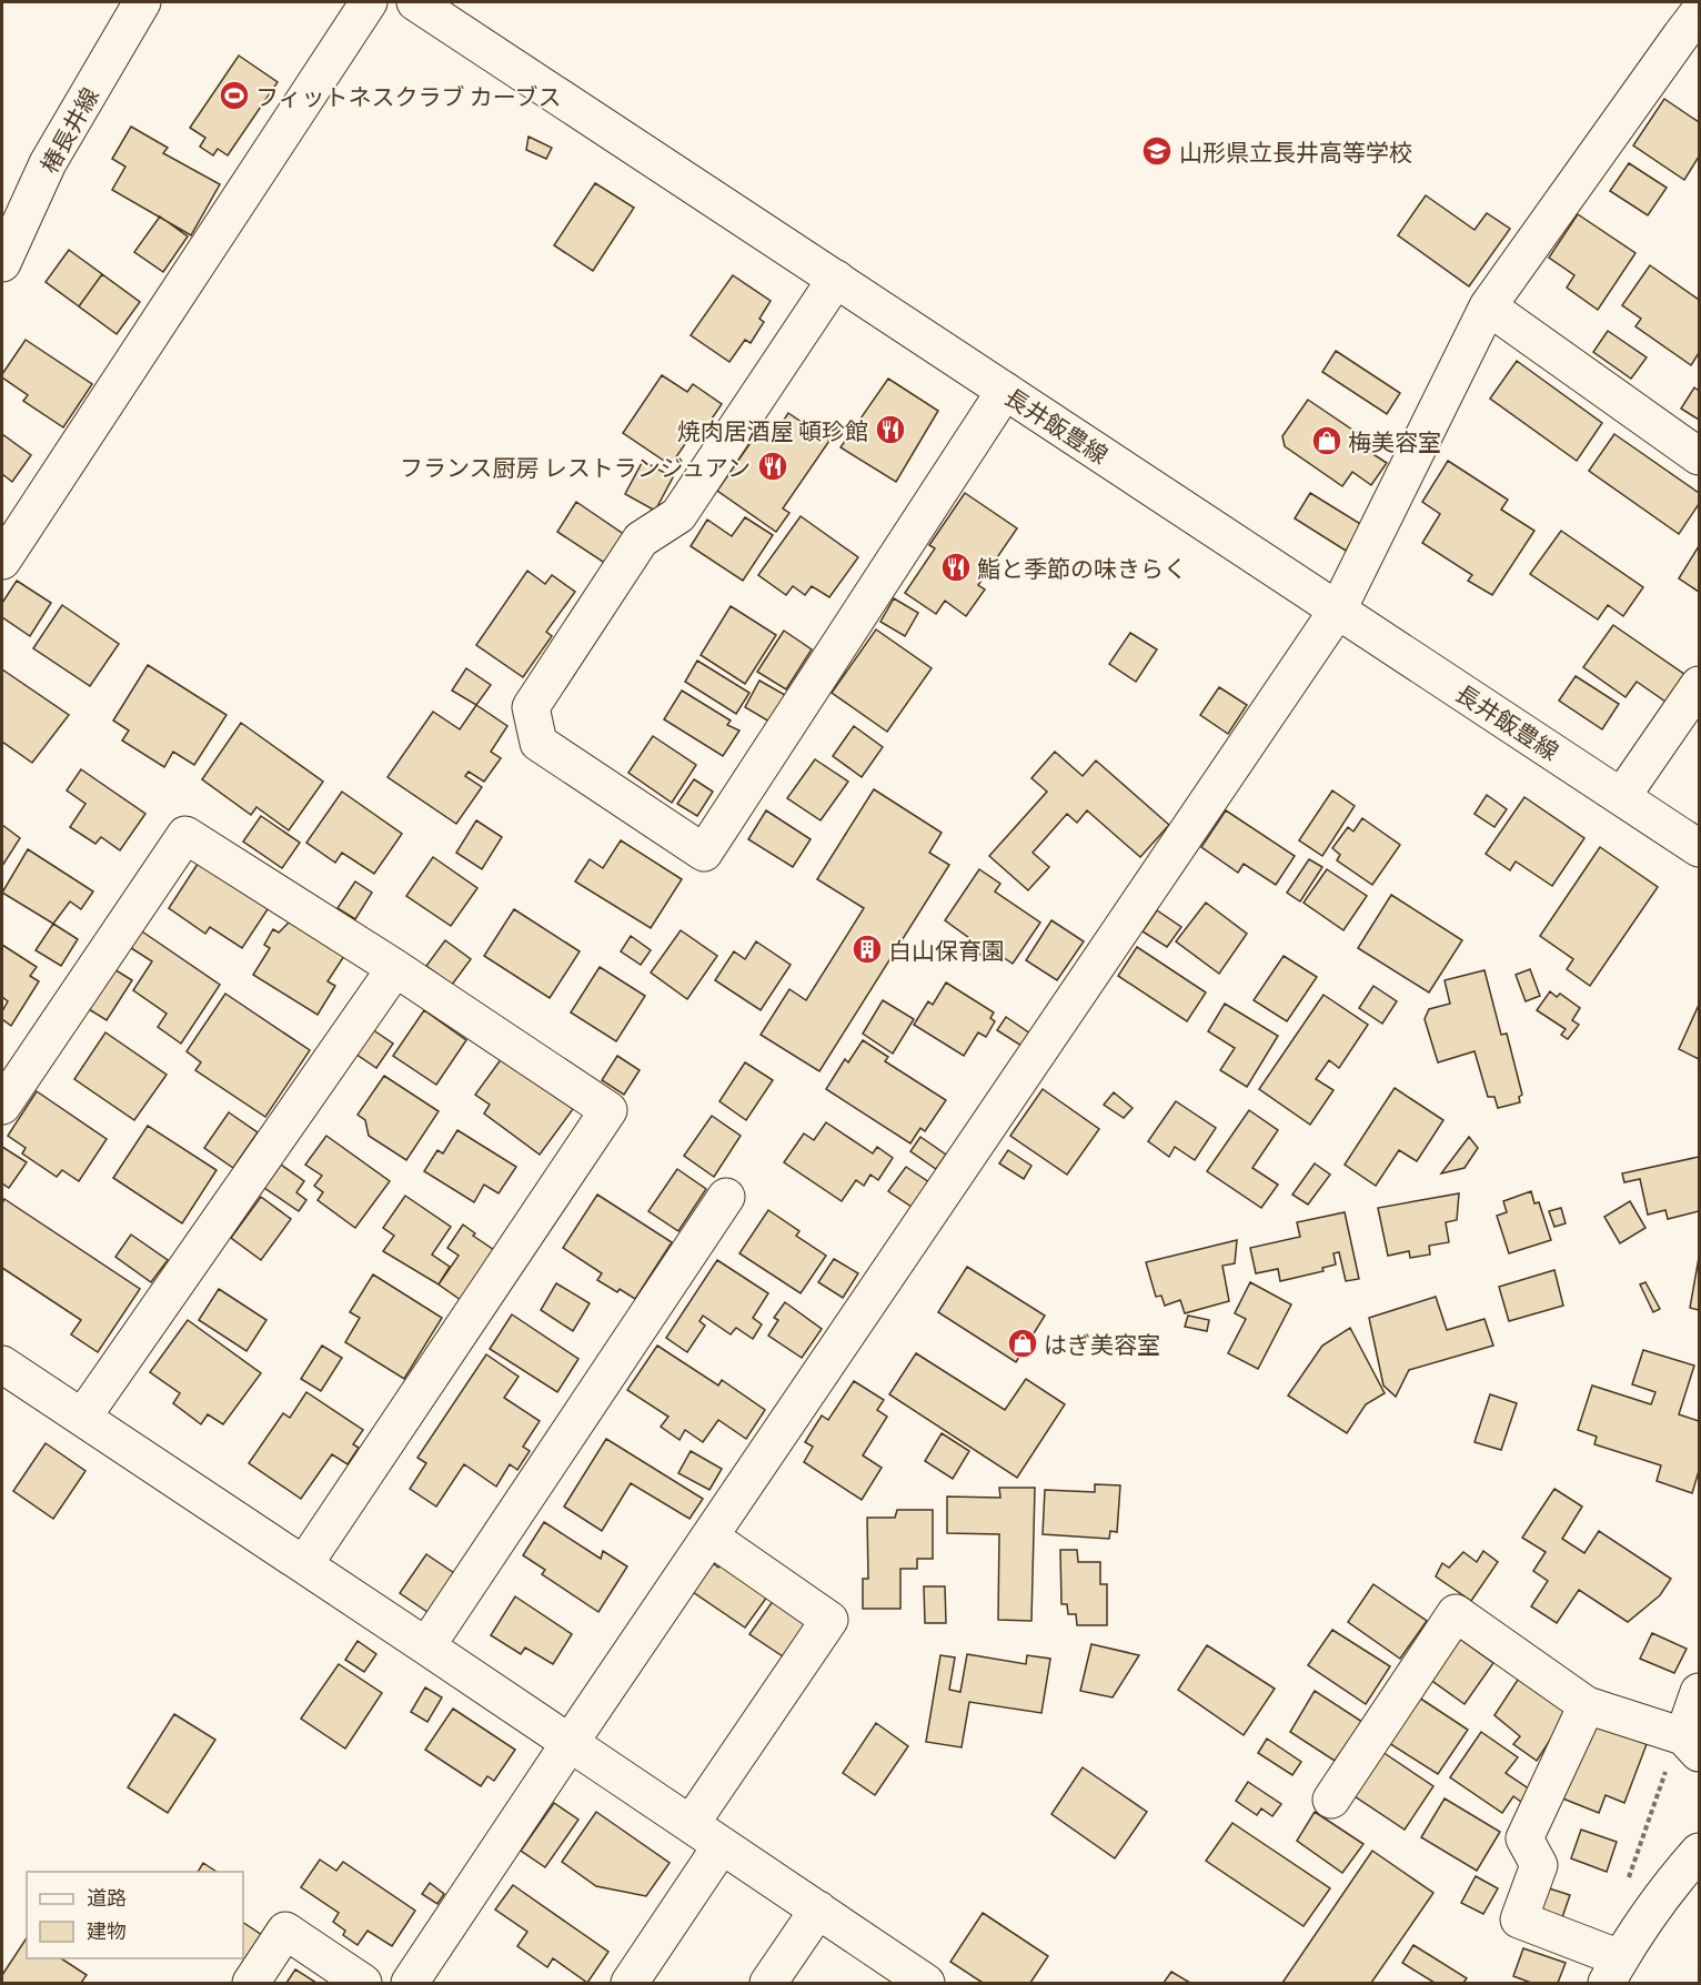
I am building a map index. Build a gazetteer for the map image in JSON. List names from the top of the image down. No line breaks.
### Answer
{"streets":{"main road":["椿長井線","長井飯豊線"]},"places":{"sports":["フィットネスクラブ カーブス"],"school or university":["山形県立長井高等学校"],"restaurant":["焼肉居酒屋 頓珍館","フランス厨房 レストランジュアン","鮨と季節の味きらく"],"shop":["梅美容室","はぎ美容室"],"building":["白山保育園"]},"legend":["道路","建物"]}
